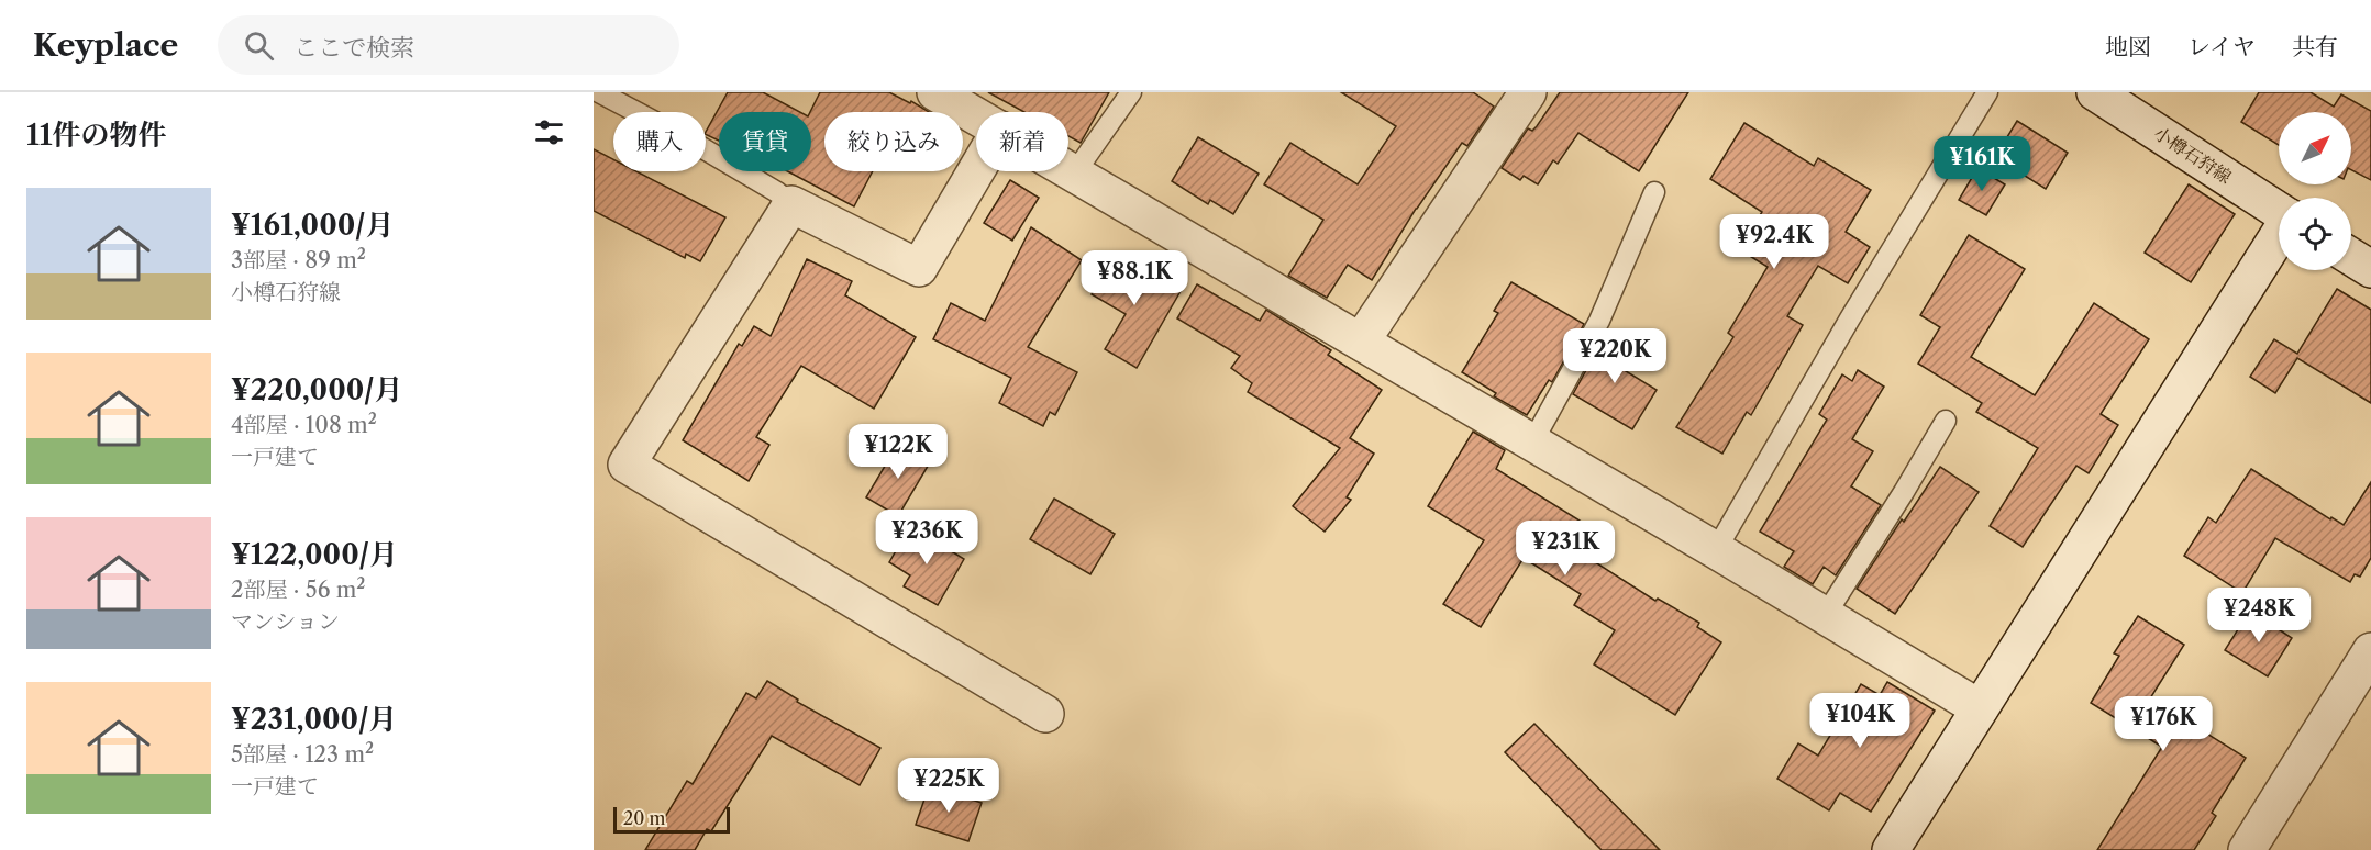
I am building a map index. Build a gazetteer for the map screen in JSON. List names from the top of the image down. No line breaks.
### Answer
{"streets":{"street":["小樽石狩線"]},"scale_bar":"20 m","north":"top right","page":{"header":"Keyplace","search":"ここで検索","nav":["地図","レイヤ","共有"],"heading":"11件の物件","chip":["購入","賃貸","絞り込み","新着"],"price":["¥161K","¥92.4K","¥88.1K","¥220K","¥122K","¥236K","¥231K","¥248K","¥104K","¥176K","¥225K"],"list":[{"name":"¥161,000/月","note":"3部屋 · 89 m² · 小樽石狩線"},{"name":"¥220,000/月","note":"4部屋 · 108 m² · 一戸建て"},{"name":"¥122,000/月","note":"2部屋 · 56 m² · マンション"},{"name":"¥231,000/月","note":"5部屋 · 123 m² · 一戸建て"}],"scale":"20 m"}}
